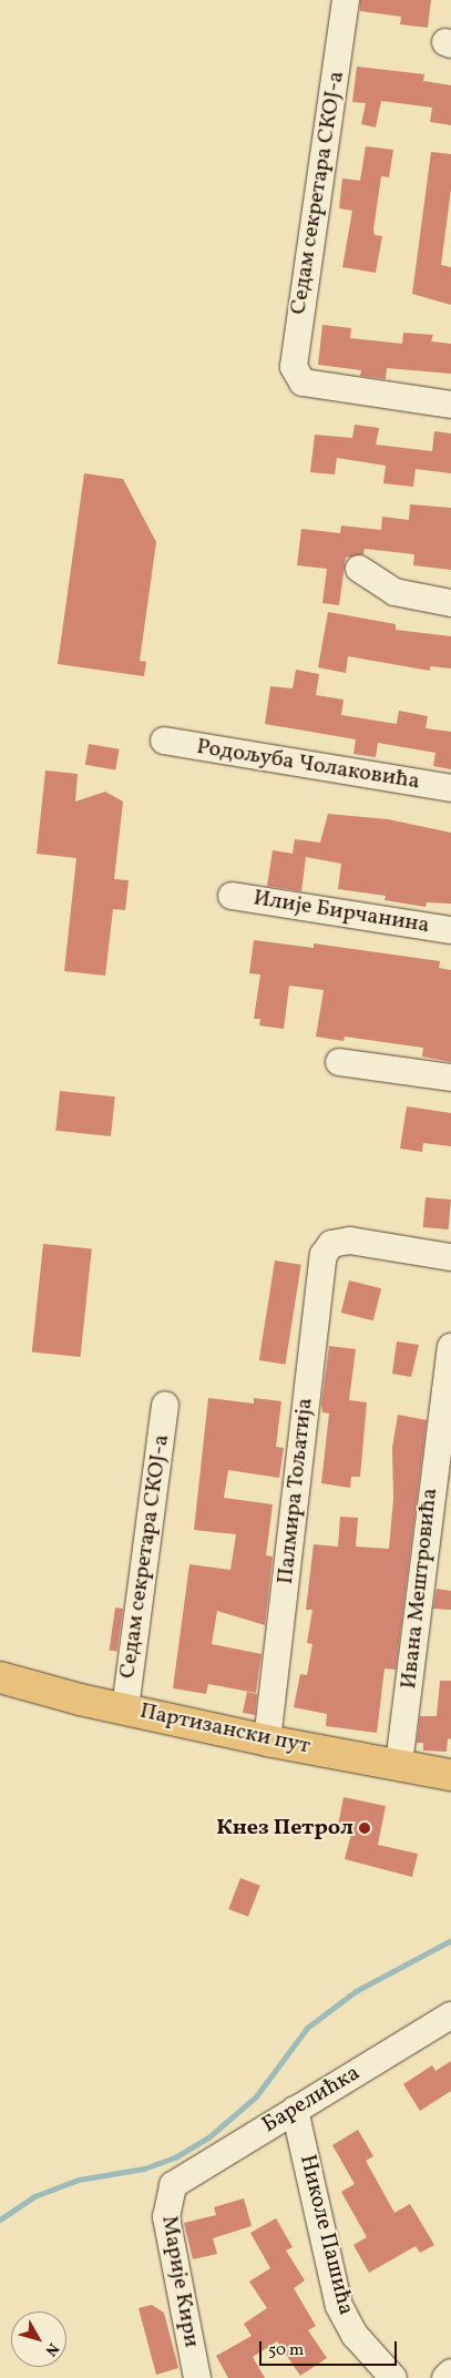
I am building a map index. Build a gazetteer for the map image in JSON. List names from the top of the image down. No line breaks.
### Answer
{"streets":{"main road":["Партизански пут"],"street":["Седам секретара СКОЈ-а","Родољуба Чолаковића","Илије Бирчанина","Палмира Тољатија","Ивана Мештровића","Барелићка","Николе Пашића","Марије Кири"]},"crossings":[["Седам секретара СКОЈ-а","Партизански пут"],["Палмира Тољатија","Партизански пут"],["Ивана Мештровића","Партизански пут"],["Барелићка","Николе Пашића"],["Барелићка","Марије Кири"]],"places":["Кнез Петрол"],"scale_bar":"50 m","north":"bottom right"}
